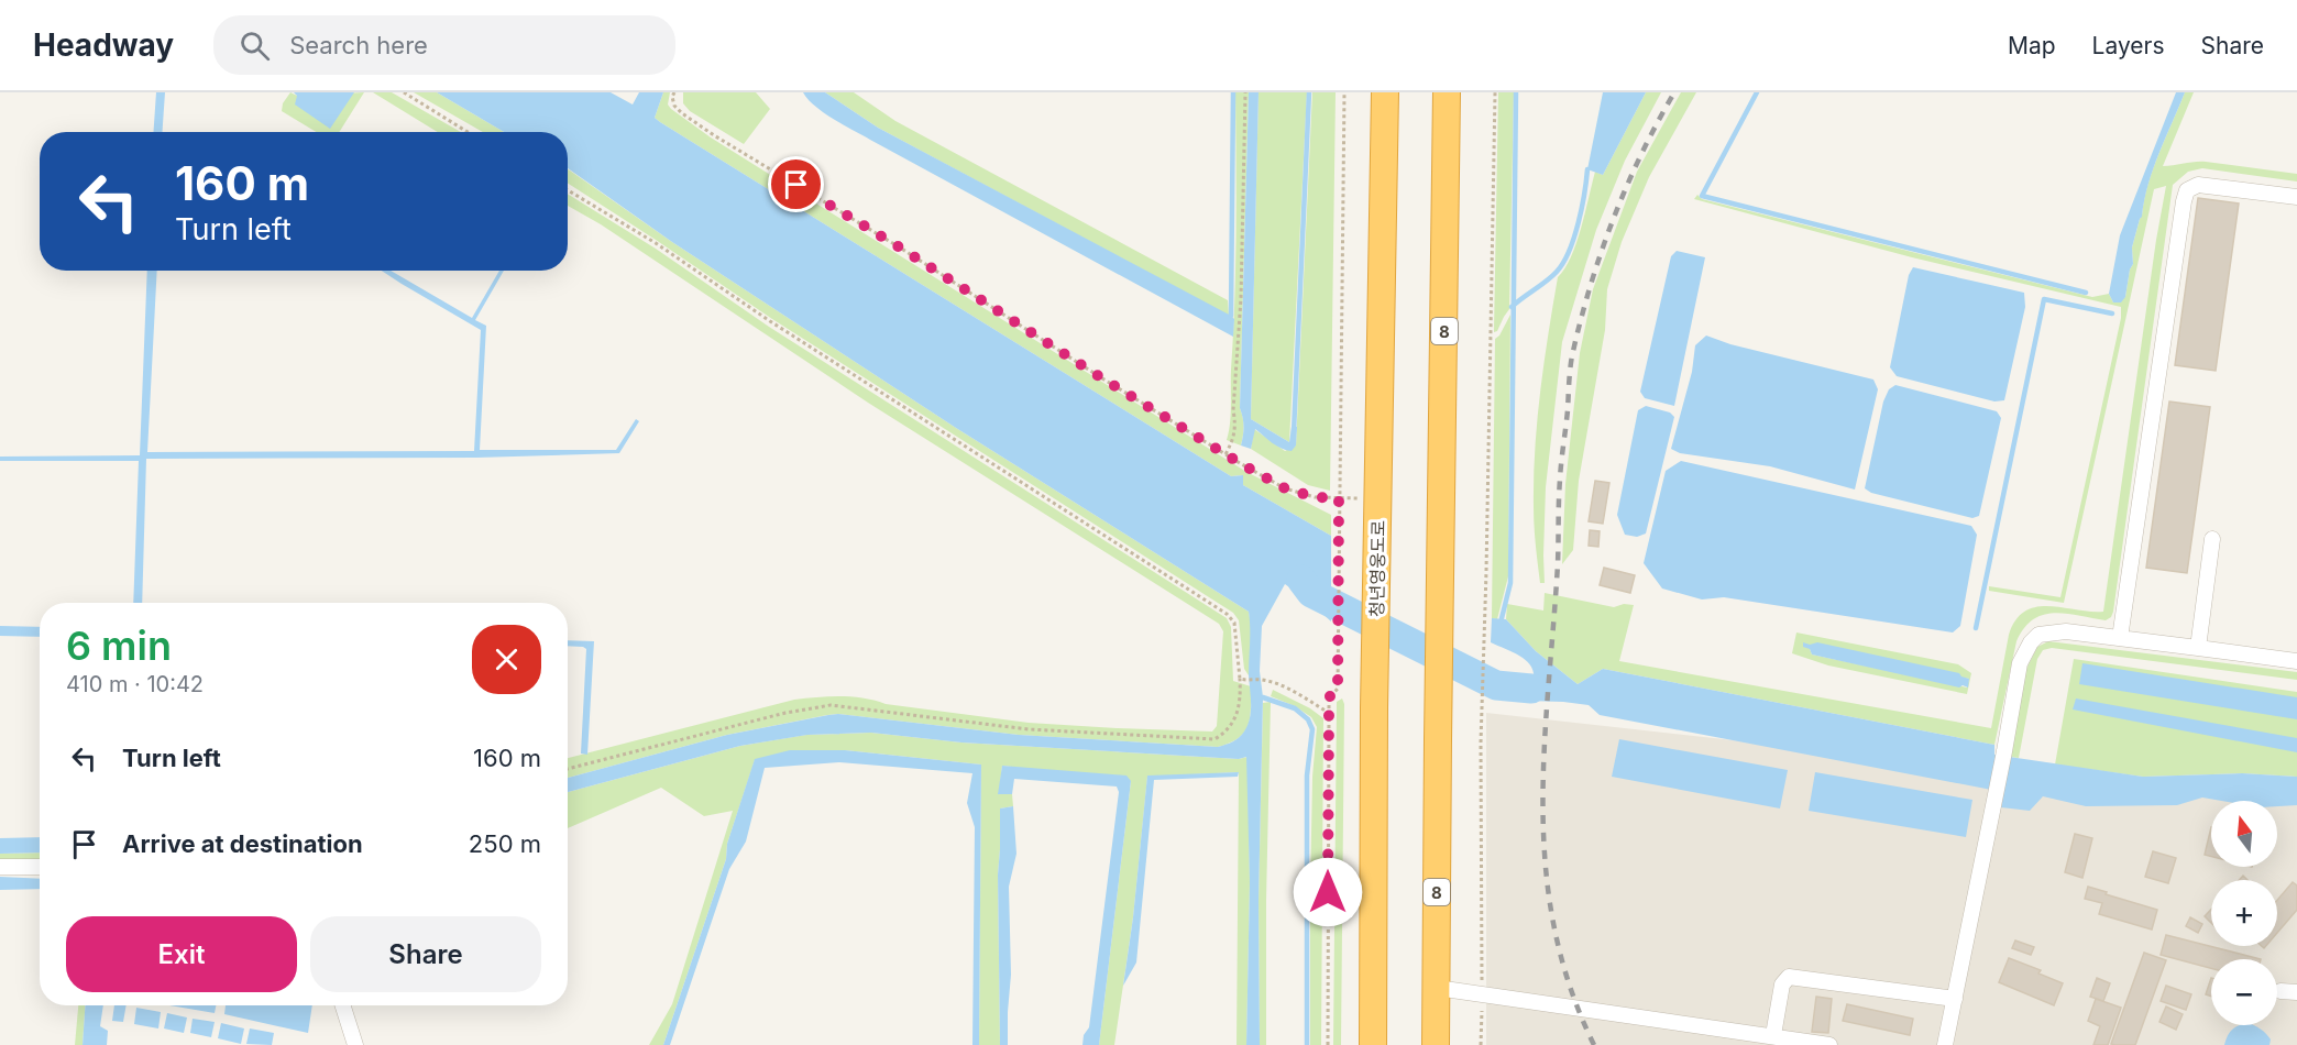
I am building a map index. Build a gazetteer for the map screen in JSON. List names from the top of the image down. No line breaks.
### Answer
{"streets":{"highway":["8","청년영웅도로"]},"north":"top","page":{"header":"Headway","search":"Search here","nav":["Map","Layers","Share"],"turn":["160 m","Turn left"],"heading":["6 min","410 m · 10:42"],"list":[{"name":"Turn left","value":"160 m"},{"name":"Arrive at destination","value":"250 m"}],"map_buttons":["+","−"],"buttons":["Exit","Share"]}}
